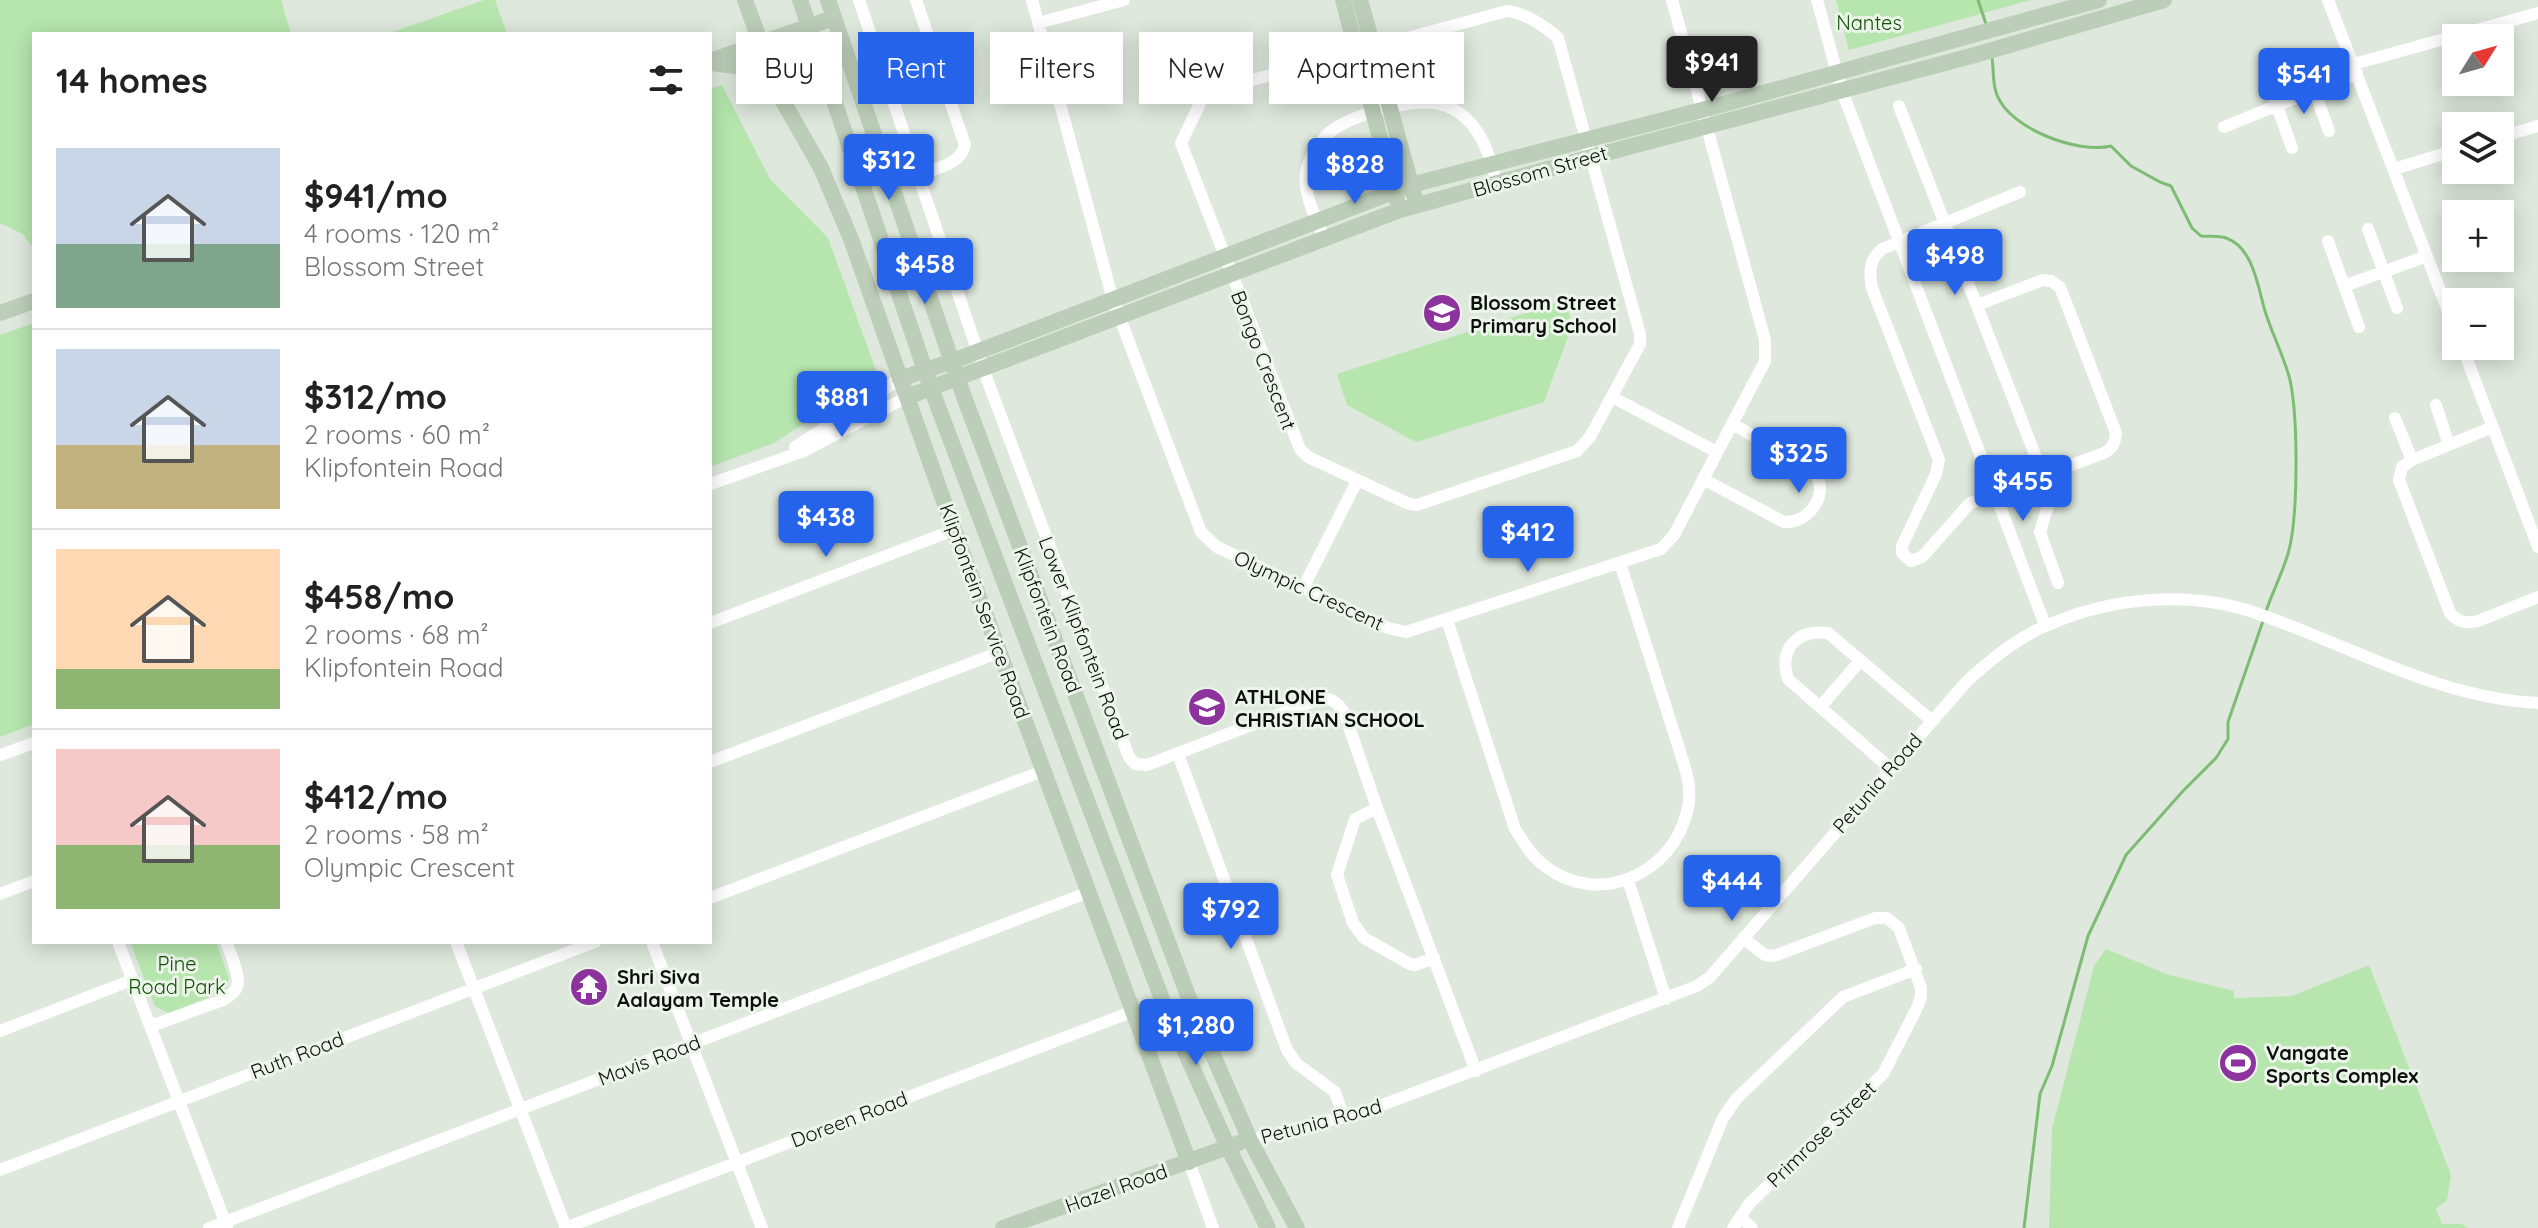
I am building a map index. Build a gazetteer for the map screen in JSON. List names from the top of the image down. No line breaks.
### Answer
{"streets":{"street":["Blossom Street","Bongo Crescent","Olympic Crescent","Klipfontein Service Road","Klipfontein Road","Lower Klipfontein Road","Petunia Road","Ruth Road","Mavis Road","Doreen Road","Primrose Street","Hazel Road"]},"crossings":[["Blossom Street","Bongo Crescent"],["Blossom Street","Olympic Crescent"],["Blossom Street","Klipfontein Service Road"],["Blossom Street","Klipfontein Road"],["Blossom Street","Lower Klipfontein Road"],["Klipfontein Service Road","Mavis Road"],["Klipfontein Service Road","Doreen Road"],["Klipfontein Service Road","Hazel Road"],["Klipfontein Road","Petunia Road"],["Klipfontein Road","Hazel Road"],["Petunia Road","Primrose Street"],["Petunia Road","Hazel Road"]],"parks":["Nantes","Pine Road Park"],"places":{"school or university":["Blossom Street Primary School","ATHLONE CHRISTIAN SCHOOL"],"temple":["Shri Siva Aalayam Temple"],"sports":["Vangate Sports Complex"]},"north":"top right","page":{"map_buttons":["+","−"],"chip":["Buy","Rent","Filters","New","Apartment"],"heading":"14 homes","price":["$941","$541","$312","$828","$498","$458","$881","$325","$455","$438","$412","$444","$792","$1,280"],"list":[{"name":"$941/mo","note":"4 rooms · 120 m² · Blossom Street"},{"name":"$312/mo","note":"2 rooms · 60 m² · Klipfontein Road"},{"name":"$458/mo","note":"2 rooms · 68 m² · Klipfontein Road"},{"name":"$412/mo","note":"2 rooms · 58 m² · Olympic Crescent"}]}}
